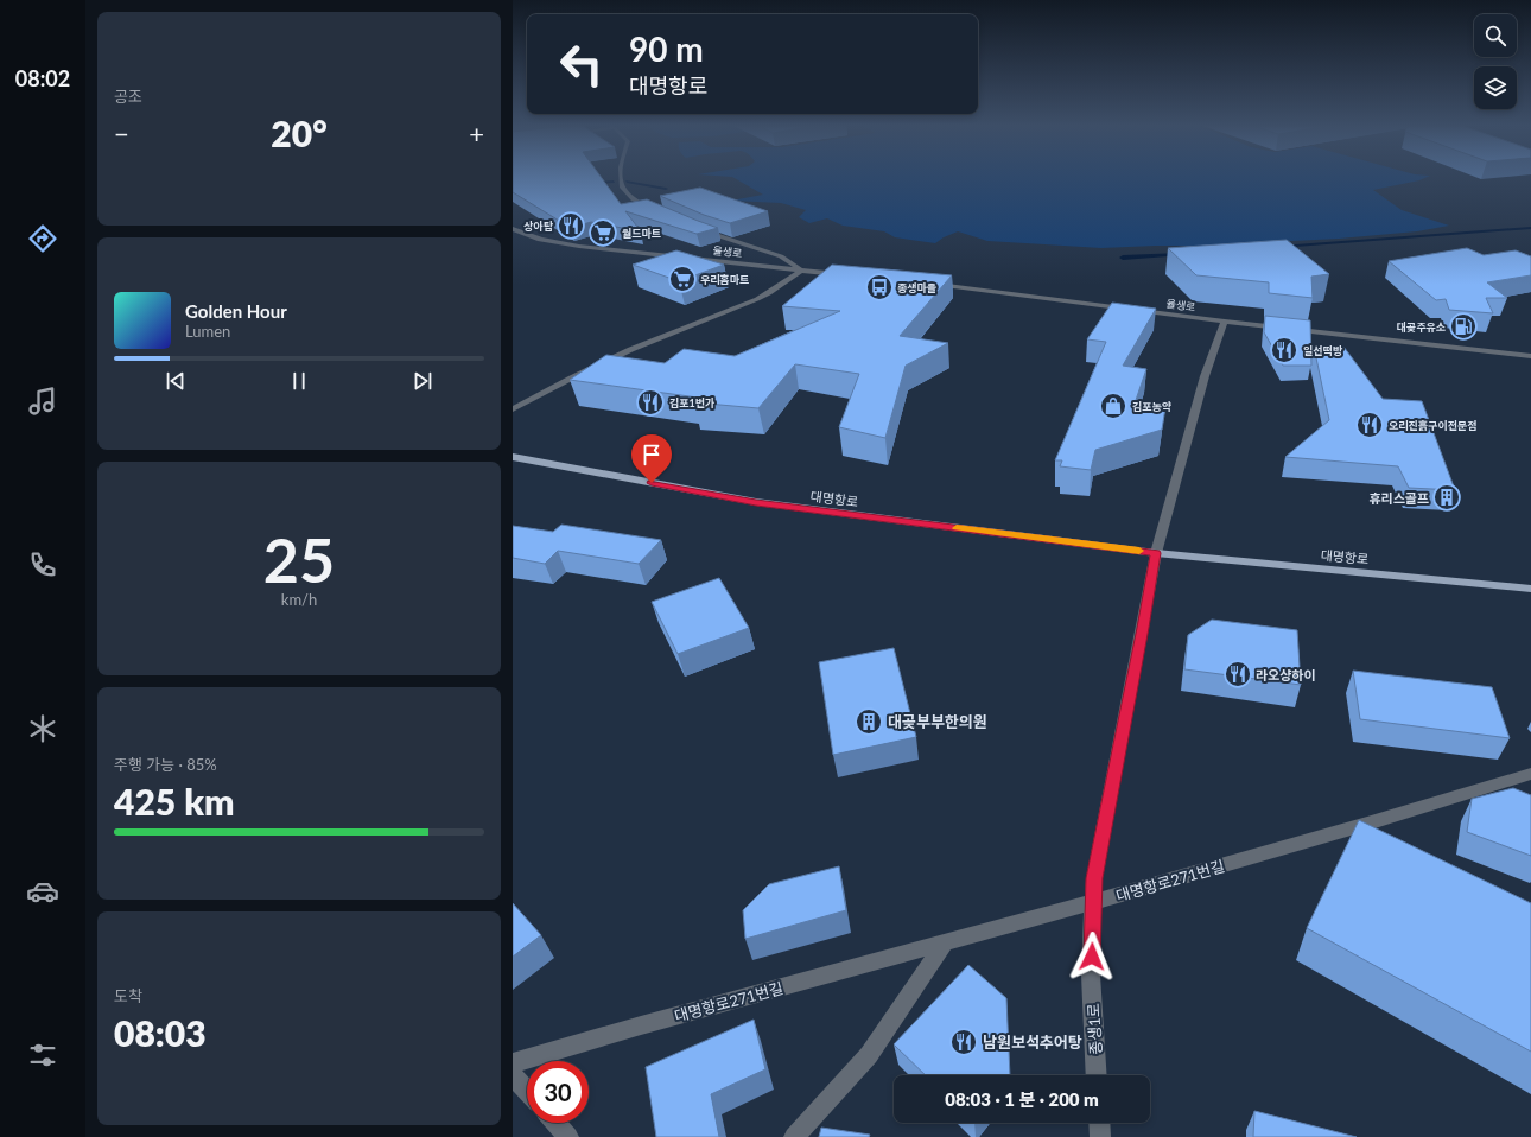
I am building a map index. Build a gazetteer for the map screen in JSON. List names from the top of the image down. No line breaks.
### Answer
{"streets":{"main road":["대명항로"],"street":["율생로","대명항로271번길","종생1로"]},"crossings":[["대명항로","종생1로"],["대명항로271번길","종생1로"]],"places":{"restaurant":["상아탑","일선떡방","김포1번가","오리진흙구이전문점","라오샹하이","남원보석추어탕"],"supermarket":["월드마트","우리홈마트"],"bus stop":["종생마을"],"fuel station":["대곶주유소"],"shop":["김포농약"],"building":["휴리스골프","대곶부부한의원"]},"page":{"tabs":"08:02","tile":["공조",["25","km/h"],["주행 가능 · 85%","425 km"],["도착","08:03"]],"turn":["90 m","대명항로"],"heat":["−","20°","+"],"song":["Golden Hour","Lumen"],"limit":"30","trip":"08:03 · 1 분 · 200 m"}}
